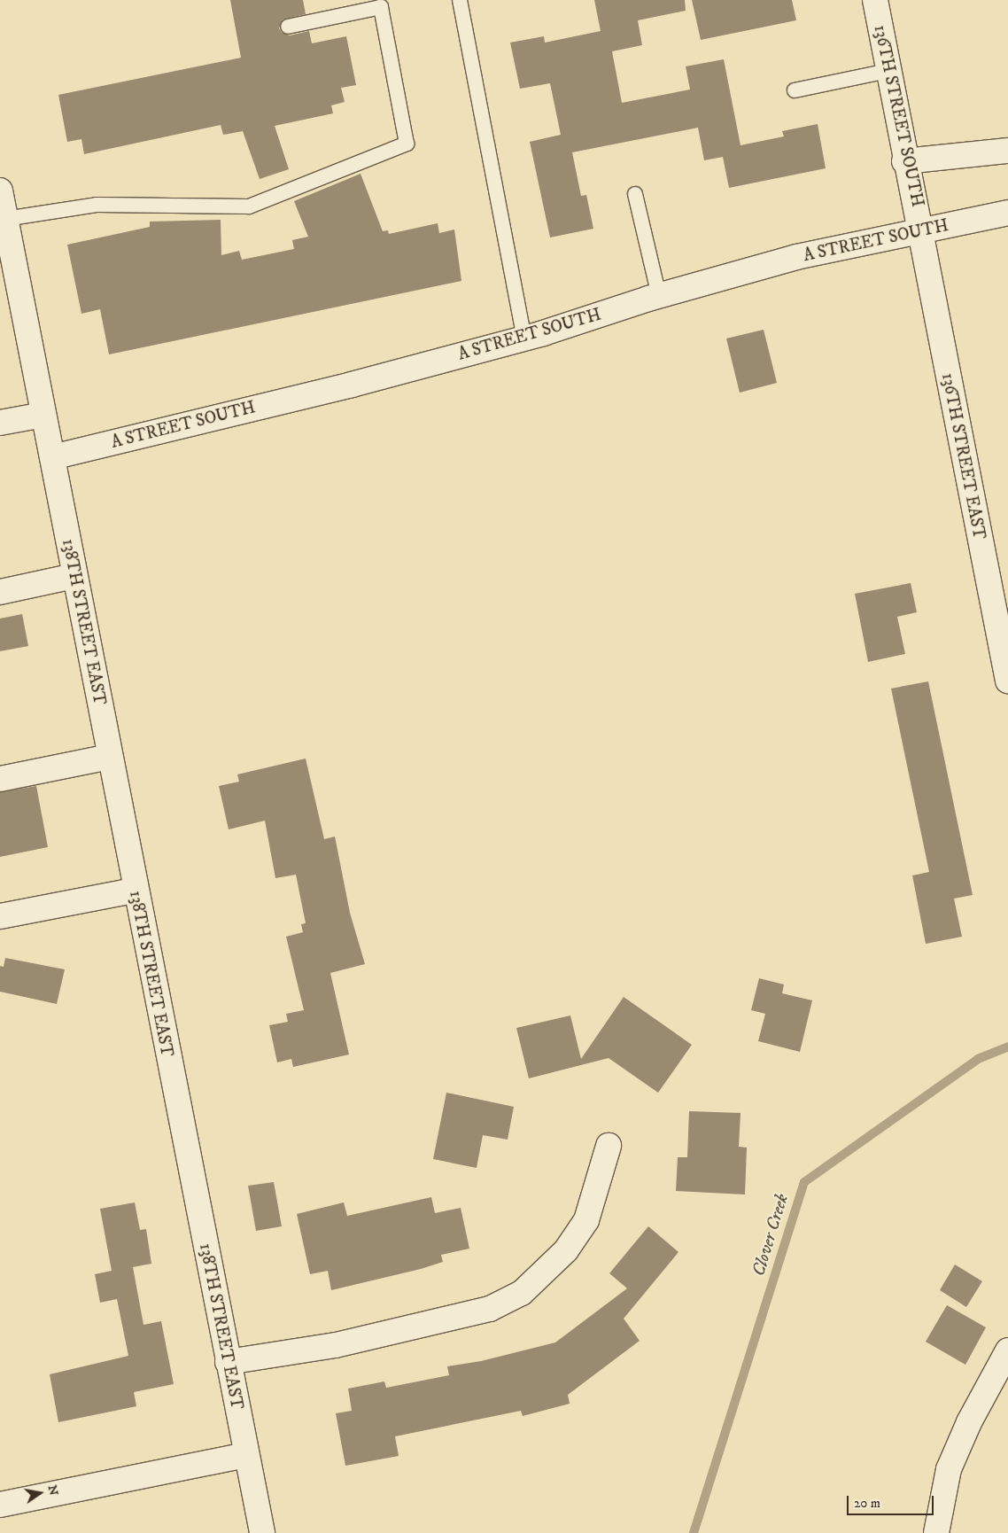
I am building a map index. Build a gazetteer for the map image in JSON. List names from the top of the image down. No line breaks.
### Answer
{"streets":{"street":["136TH STREET SOUTH","A STREET SOUTH","136TH STREET EAST","138TH STREET EAST"]},"crossings":[["136TH STREET SOUTH","A STREET SOUTH"],["136TH STREET SOUTH","136TH STREET EAST"],["A STREET SOUTH","136TH STREET EAST"],["A STREET SOUTH","138TH STREET EAST"]],"water":["Clover Creek"],"scale_bar":"20 m","north":"right"}
